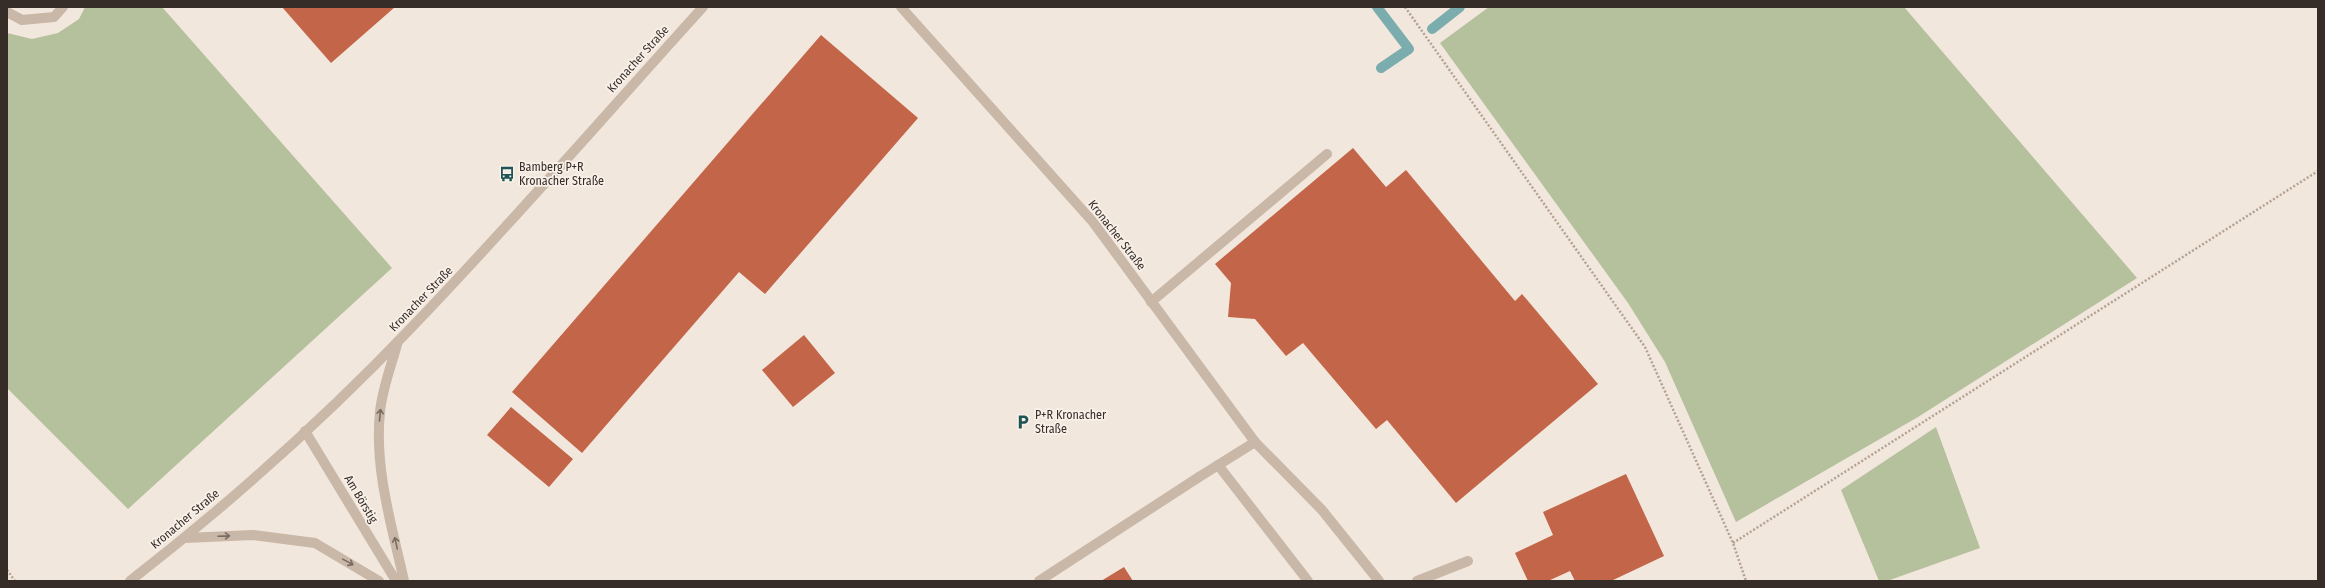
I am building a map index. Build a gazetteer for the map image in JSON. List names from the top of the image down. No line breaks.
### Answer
{"streets":{"street":["Kronacher Straße","Am Börstig"]},"crossings":[["Kronacher Straße","Am Börstig"]],"places":{"bus stop":["Bamberg P+R Kronacher Straße"],"parking":["P+R Kronacher Straße"]}}
